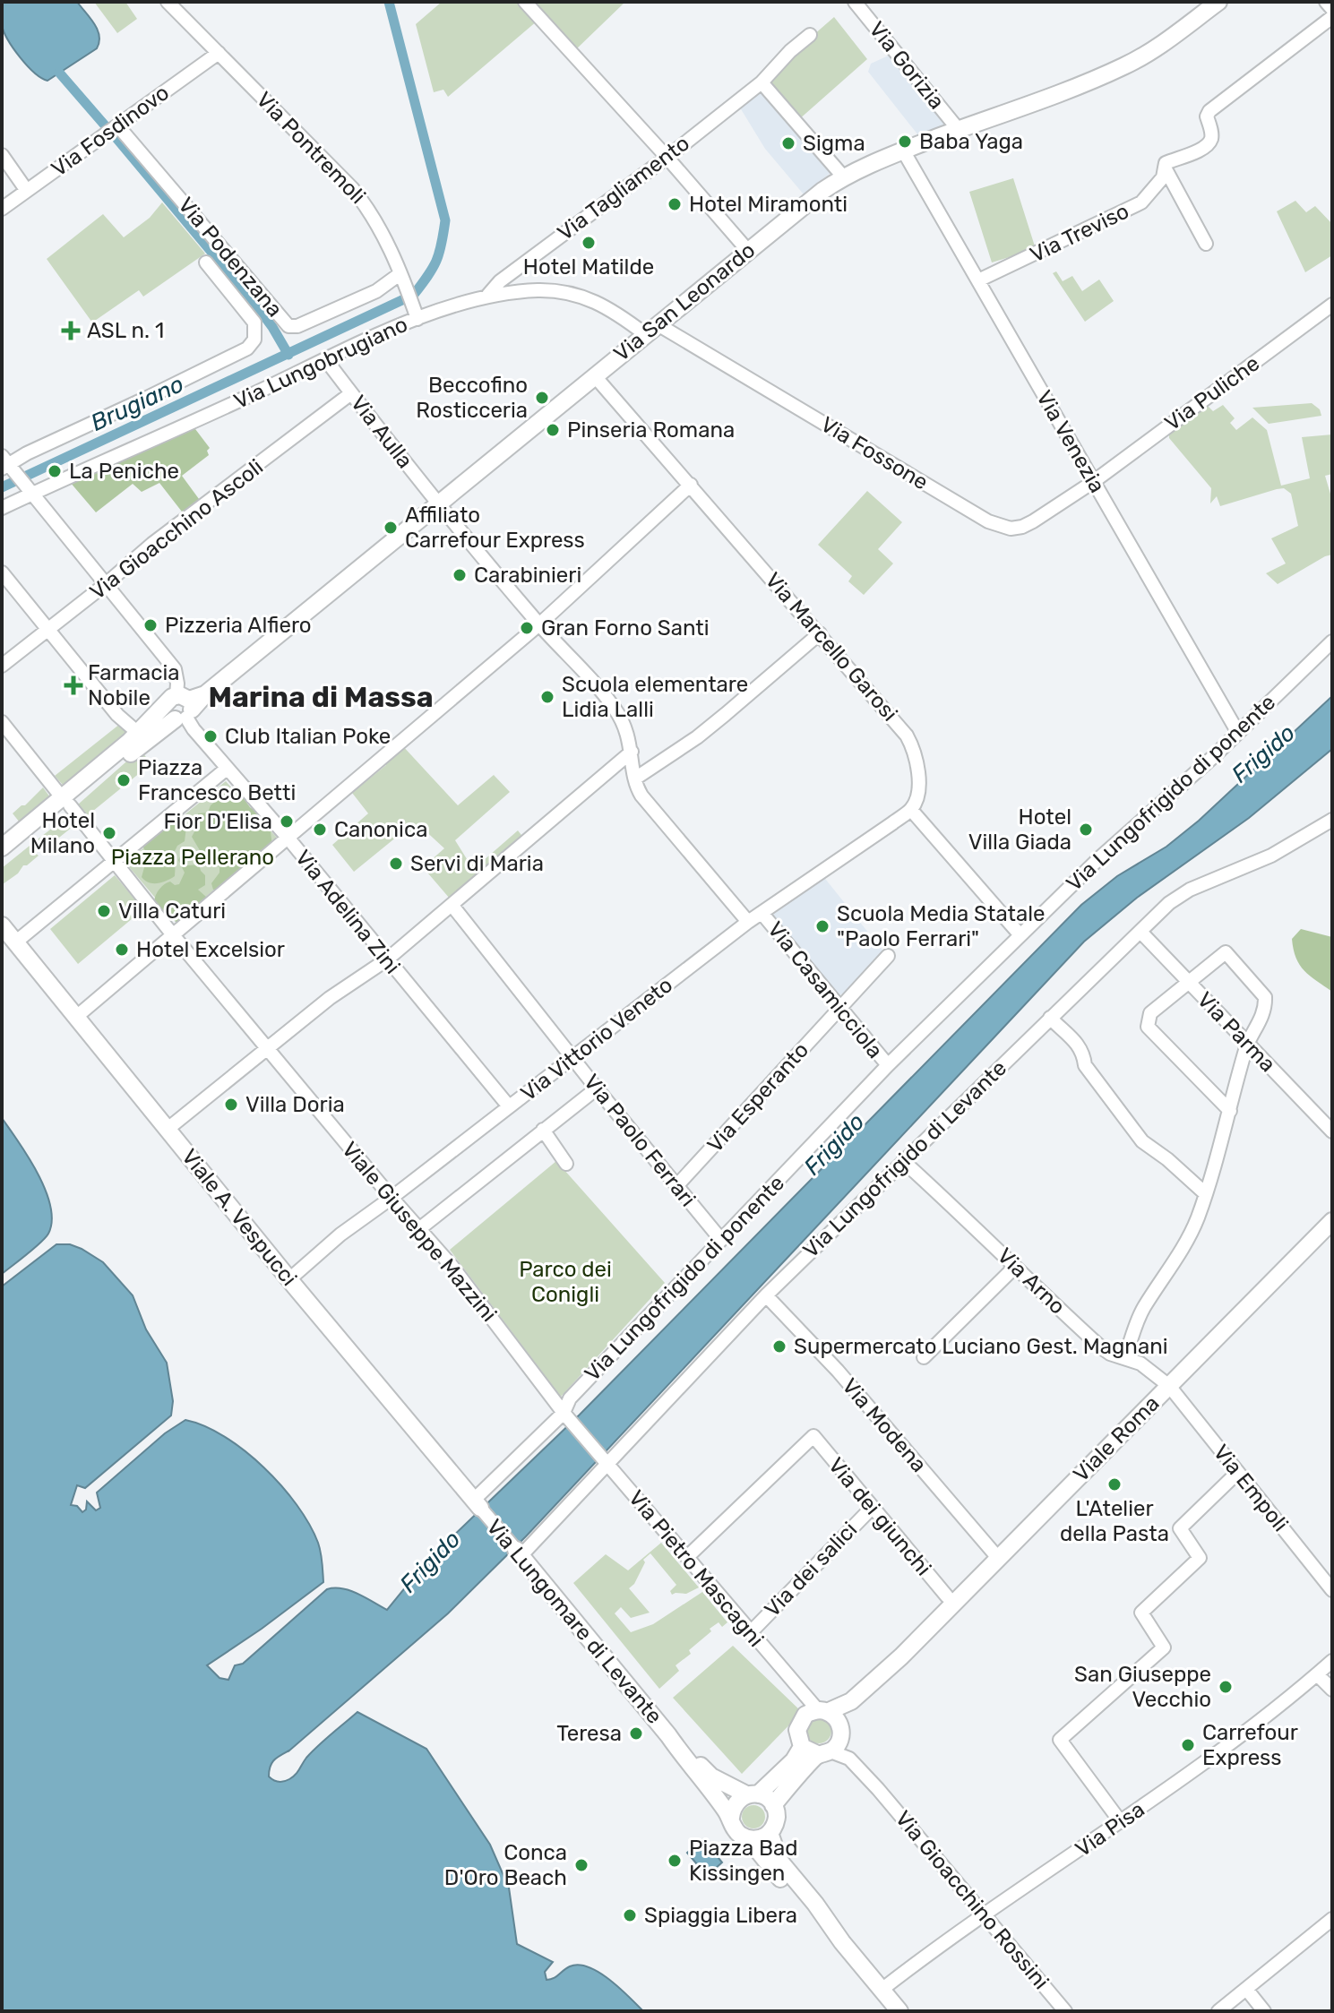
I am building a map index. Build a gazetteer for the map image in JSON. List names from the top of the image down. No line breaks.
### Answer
{"streets":{"main road":["Via San Leonardo","Viale A. Vespucci","Viale Roma","Via Lungomare di Levante"],"street":["Via Gorizia","Via Fosdinovo","Via Pontremoli","Via Tagliamento","Via Treviso","Via Podenzana","Via Lungobrugiano","Via Puliche","Via Aulla","Via Venezia","Via Fossone","Via Gioacchino Ascoli","Via Marcello Garosi","Via Lungofrigido di ponente","Via Adelina Zini","Via Casamicciola","Via Parma","Via Vittorio Veneto","Via Esperanto","Via Paolo Ferrari","Via Lungofrigido di Levante","Viale Giuseppe Mazzini","Via Arno","Via Modena","Via Empoli","Via dei giunchi","Via Pietro Mascagni","Via dei salici","Via Pisa","Via Gioacchino Rossini"]},"crossings":[["Via Gorizia","Via San Leonardo"],["Via Fosdinovo","Via Pontremoli"],["Via Fosdinovo","Via Podenzana"],["Via Pontremoli","Via Podenzana"],["Via Pontremoli","Via Lungobrugiano"],["Via Tagliamento","Via Lungobrugiano"],["Via Treviso","Via Venezia"],["Via San Leonardo","Via Lungobrugiano"],["Via San Leonardo","Via Aulla"],["Via San Leonardo","Via Venezia"],["Via San Leonardo","Via Fossone"],["Via San Leonardo","Via Marcello Garosi"],["Via San Leonardo","Via Adelina Zini"],["Via San Leonardo","Via Casamicciola"],["Via Lungobrugiano","Via Aulla"],["Via Lungobrugiano","Via Fossone"],["Via Puliche","Via Venezia"],["Via Puliche","Via Fossone"],["Via Aulla","Via Gioacchino Ascoli"],["Via Aulla","Via Casamicciola"],["Via Venezia","Via Fossone"],["Via Venezia","Via Lungofrigido di ponente"],["Via Marcello Garosi","Via Vittorio Veneto"],["Via Lungofrigido di ponente","Via Casamicciola"],["Via Lungofrigido di ponente","Via Paolo Ferrari"],["Via Lungofrigido di ponente","Viale A. Vespucci"],["Via Lungofrigido di ponente","Viale Giuseppe Mazzini"],["Via Lungofrigido di ponente","Via Lungomare di Levante"],["Via Adelina Zini","Via Vittorio Veneto"],["Via Casamicciola","Via Vittorio Veneto"],["Via Casamicciola","Via Esperanto"],["Via Parma","Via Lungofrigido di Levante"],["Via Vittorio Veneto","Via Paolo Ferrari"],["Via Vittorio Veneto","Viale A. Vespucci"],["Via Vittorio Veneto","Viale Giuseppe Mazzini"],["Via Esperanto","Via Paolo Ferrari"],["Via Lungofrigido di Levante","Viale Giuseppe Mazzini"],["Via Lungofrigido di Levante","Via Arno"],["Via Lungofrigido di Levante","Via Modena"],["Via Lungofrigido di Levante","Via Pietro Mascagni"],["Via Lungofrigido di Levante","Via Lungomare di Levante"],["Viale A. Vespucci","Via Lungomare di Levante"],["Viale Giuseppe Mazzini","Via Pietro Mascagni"],["Via Arno","Viale Roma"],["Via Arno","Via Empoli"],["Via Modena","Viale Roma"],["Viale Roma","Via Empoli"],["Viale Roma","Via Pietro Mascagni"],["Viale Roma","Via Lungomare di Levante"],["Viale Roma","Via Gioacchino Rossini"],["Via dei giunchi","Via Pietro Mascagni"],["Via dei giunchi","Via dei salici"],["Via Pietro Mascagni","Via dei salici"],["Via Pisa","Via Gioacchino Rossini"]],"districts":["Marina di Massa"],"water":["Brugiano","Frigido"],"parks":["Piazza Pellerano","Parco dei Conigli"],"places":{"other":["Baba Yaga","Sigma","Hotel Miramonti","Hotel Matilde","Beccofino Rosticceria","Pinseria Romana","La Peniche","Affiliato Carrefour Express","Carabinieri","Pizzeria Alfiero","Gran Forno Santi","Scuola elementare Lidia Lalli","Club Italian Poke","Piazza Francesco Betti","Fior D'Elisa","Canonica","Hotel Villa Giada","Hotel Milano","Servi di Maria","Villa Caturi","Scuola Media Statale \"Paolo Ferrari\"","Hotel Excelsior","Villa Doria","Supermercato Luciano Gest. Magnani","L'Atelier della Pasta","San Giuseppe Vecchio","Teresa","Carrefour Express","Piazza Bad Kissingen","Conca D'Oro Beach","Spiaggia Libera"],"health":["ASL n. 1","Farmacia Nobile"]}}
